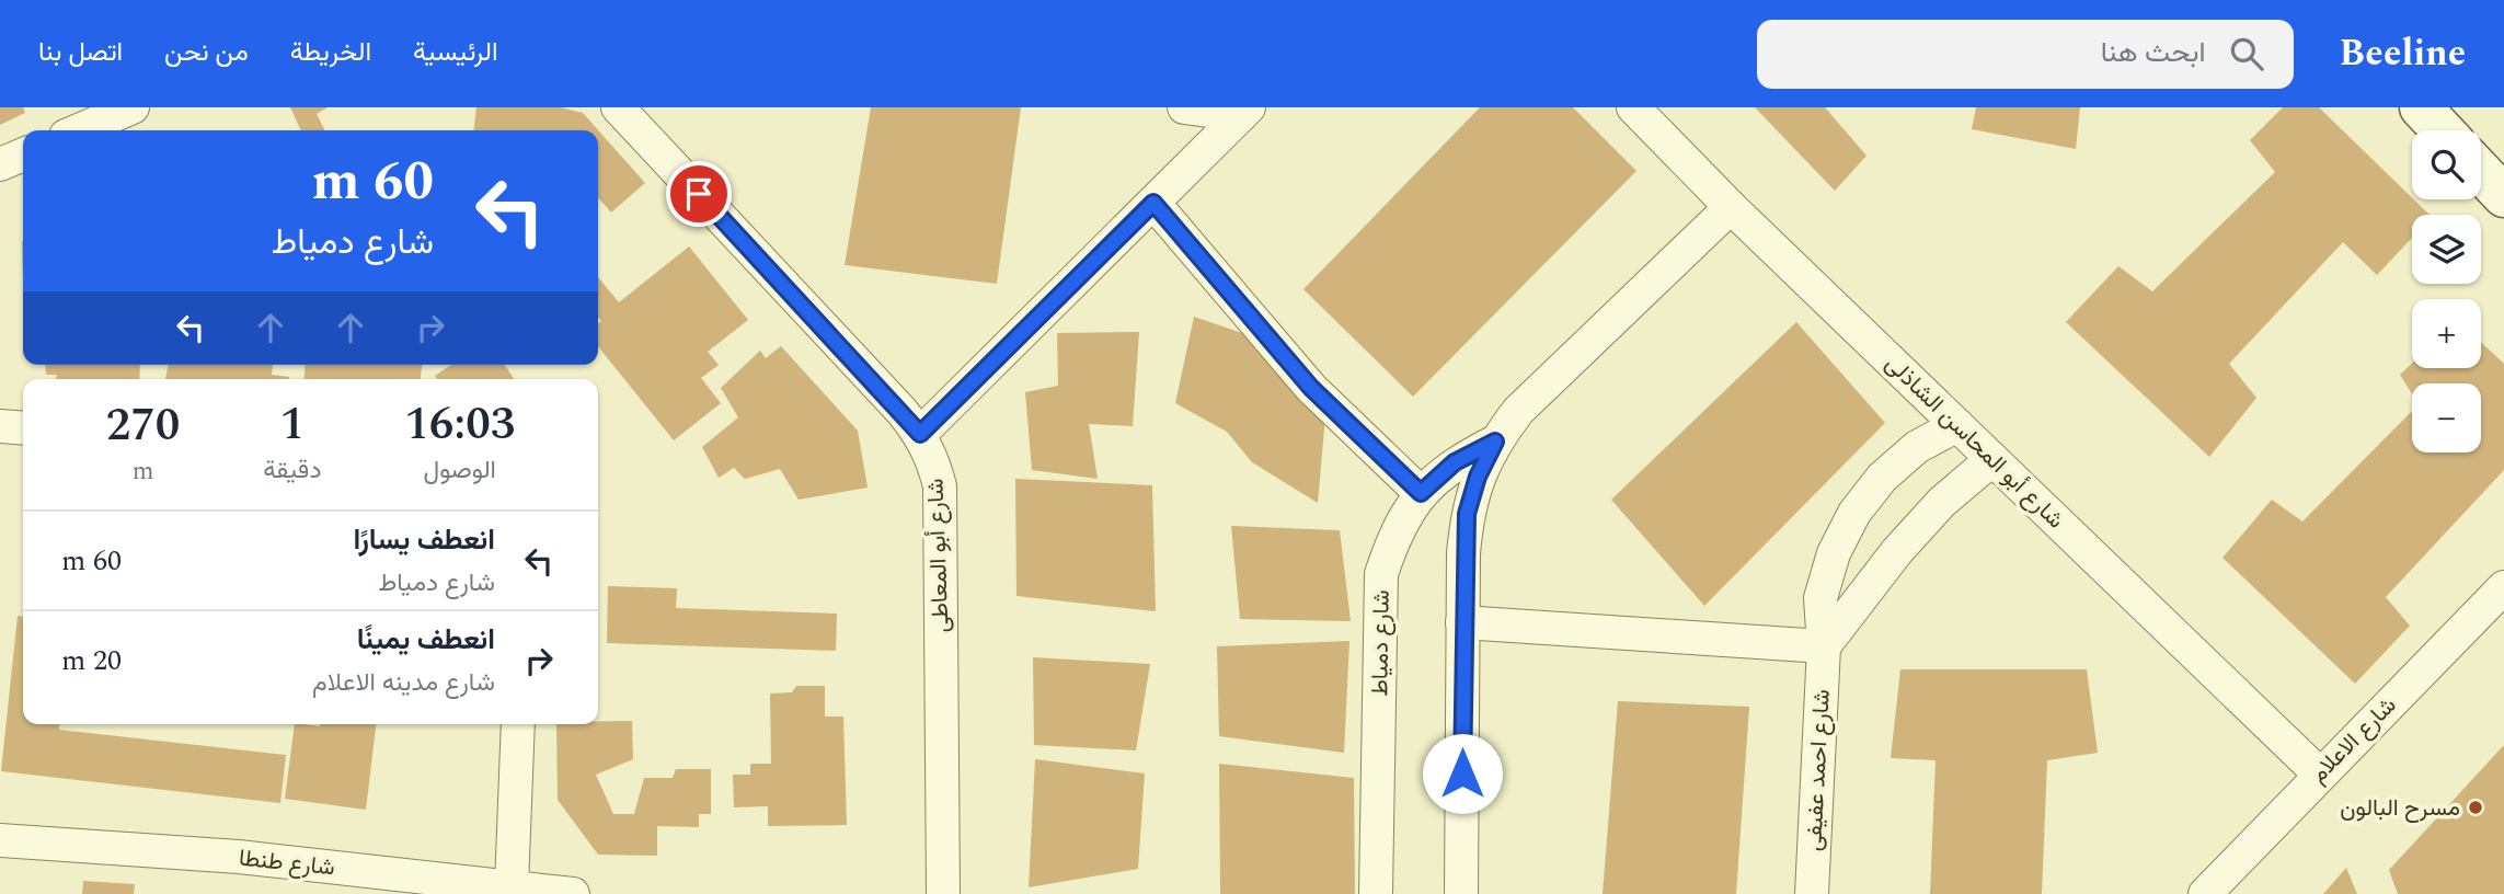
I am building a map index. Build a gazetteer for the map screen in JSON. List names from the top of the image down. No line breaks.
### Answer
{"streets":{"street":["شارع أبو المحاسن الشاذلى","شارع أبو المعاطى","شارع دمياط","شارع الاعلام","شارع احمد عفيفى","شارع طنطا"]},"crossings":[["شارع أبو المحاسن الشاذلى","شارع دمياط"],["شارع أبو المحاسن الشاذلى","شارع الاعلام"],["شارع أبو المحاسن الشاذلى","شارع احمد عفيفى"]],"places":["مسرح البالون"],"page":{"header":"Beeline","search":"ابحث هنا","nav":["الرئيسية","الخريطة","من نحن","اتصل بنا"],"map_buttons":["+","−"],"turn":["60 m","شارع دمياط"],"eta":["16:03","الوصول","1","دقيقة","270","m"],"list":[{"name":"انعطف يسارًا","note":"شارع دمياط","value":"60 m"},{"name":"انعطف يمينًا","note":"شارع مدينه الاعلام","value":"20 m"}]}}
